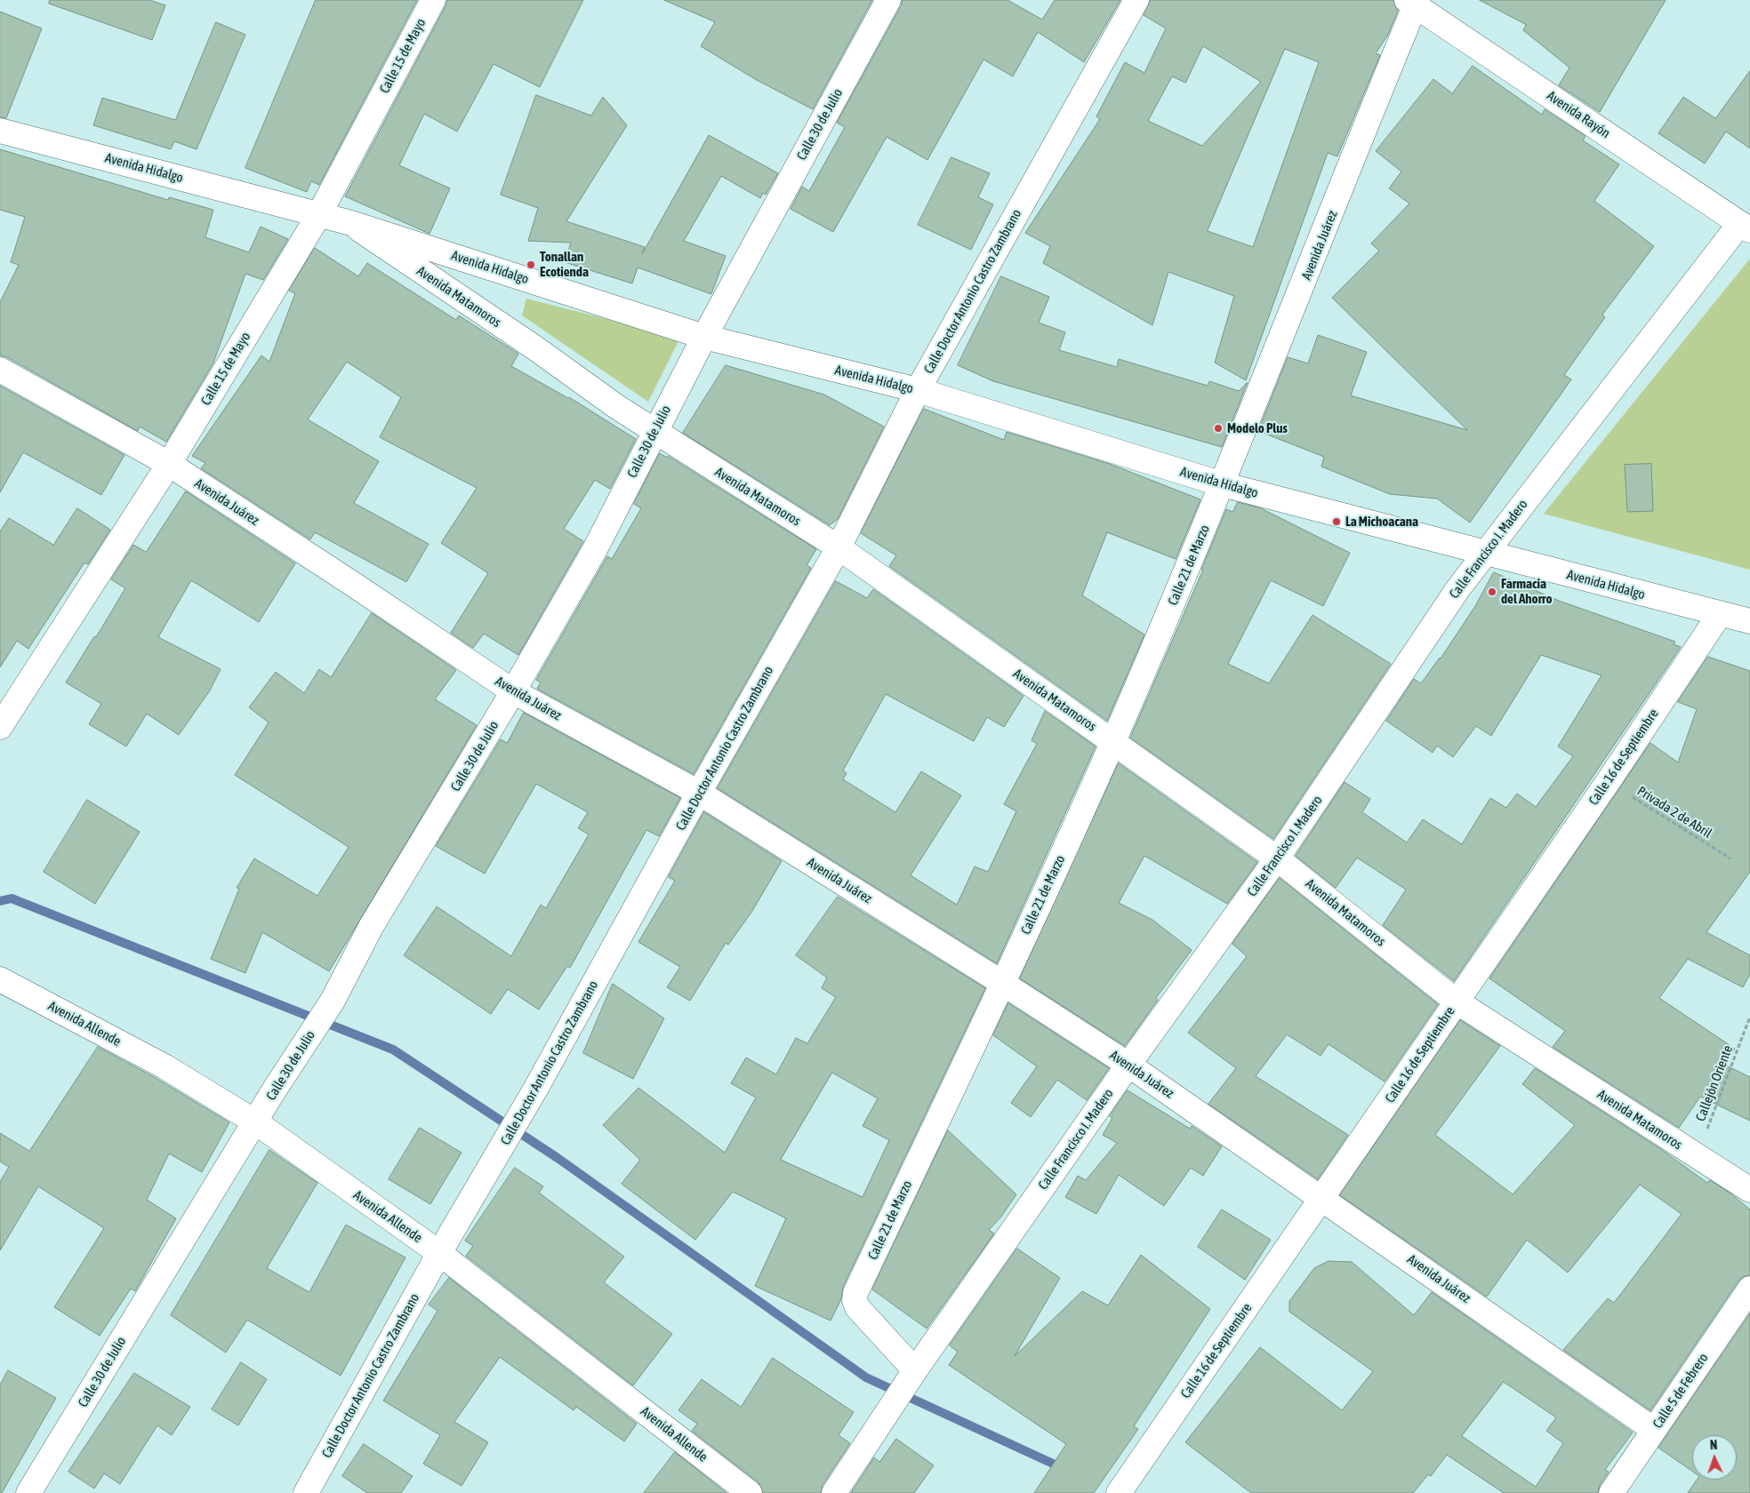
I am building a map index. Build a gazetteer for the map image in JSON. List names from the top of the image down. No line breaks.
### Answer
{"streets":{"street":["Calle 15 de Mayo","Avenida Rayón","Calle 30 de Julio","Avenida Hidalgo","Avenida Juárez","Calle Doctor Antonio Castro Zambrano","Avenida Matamoros","Calle Francisco I. Madero","Calle 21 de Marzo","Calle 16 de Septiembre","Avenida Allende","Calle 5 de Febrero"],"path":["Privada 2 de Abril","Callejón Oriente"]},"crossings":[["Calle 15 de Mayo","Avenida Hidalgo"],["Calle 15 de Mayo","Avenida Juárez"],["Avenida Rayón","Avenida Juárez"],["Avenida Rayón","Calle Francisco I. Madero"],["Calle 30 de Julio","Avenida Hidalgo"],["Calle 30 de Julio","Avenida Juárez"],["Calle 30 de Julio","Avenida Matamoros"],["Calle 30 de Julio","Avenida Allende"],["Avenida Hidalgo","Avenida Juárez"],["Avenida Hidalgo","Calle Doctor Antonio Castro Zambrano"],["Avenida Hidalgo","Avenida Matamoros"],["Avenida Hidalgo","Calle Francisco I. Madero"],["Avenida Hidalgo","Calle 21 de Marzo"],["Avenida Hidalgo","Calle 16 de Septiembre"],["Avenida Juárez","Calle Doctor Antonio Castro Zambrano"],["Avenida Juárez","Calle Francisco I. Madero"],["Avenida Juárez","Calle 21 de Marzo"],["Avenida Juárez","Calle 16 de Septiembre"],["Avenida Juárez","Calle 5 de Febrero"],["Calle Doctor Antonio Castro Zambrano","Avenida Matamoros"],["Calle Doctor Antonio Castro Zambrano","Avenida Allende"],["Avenida Matamoros","Calle Francisco I. Madero"],["Avenida Matamoros","Calle 21 de Marzo"],["Avenida Matamoros","Calle 16 de Septiembre"],["Avenida Matamoros","Callejón Oriente"],["Calle Francisco I. Madero","Calle 21 de Marzo"],["Calle 16 de Septiembre","Privada 2 de Abril"]],"places":["Tonallan Ecotienda","Modelo Plus","La Michoacana","Farmacia del Ahorro"],"north":"top"}
